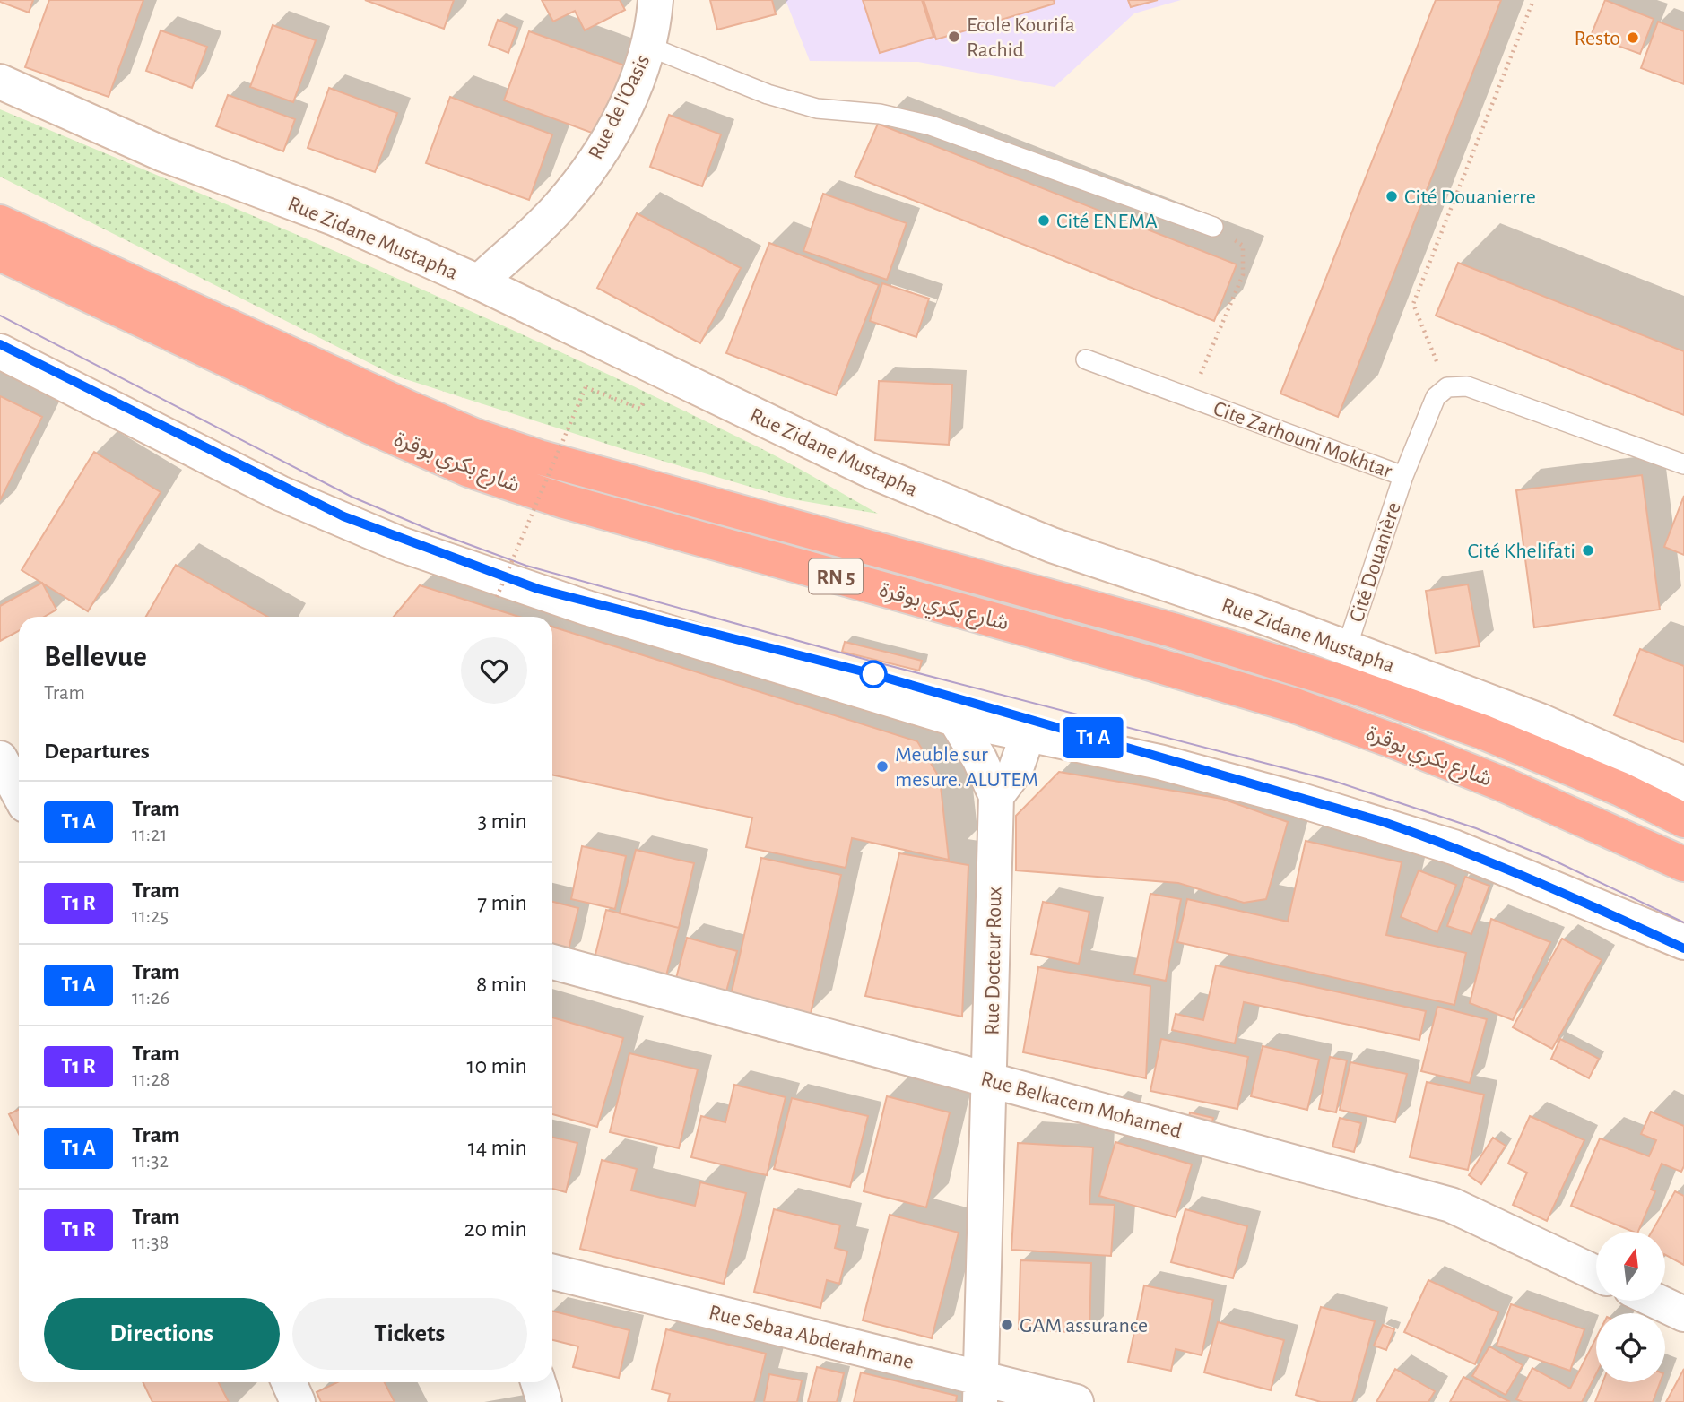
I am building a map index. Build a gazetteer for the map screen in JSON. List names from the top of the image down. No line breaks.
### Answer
{"streets":{"highway":["شارع بكري بوقرة","RN 5"],"street":["Rue de l'Oasis","Rue Zidane Mustapha","Rue Docteur Roux","Rue Belkacem Mohamed","Rue Sebaa Abderahmane"],"lane":["Cite Zarhouni Mokhtar","Cité Douanière"]},"crossings":[["Rue de l'Oasis","Rue Zidane Mustapha"],["Rue Zidane Mustapha","Cité Douanière"],["Cite Zarhouni Mokhtar","Cité Douanière"],["Rue Docteur Roux","Rue Belkacem Mohamed"],["Rue Docteur Roux","Rue Sebaa Abderahmane"]],"places":["Ecole Kourifa Rachid","Resto","Cité Douanierre","Cité ENEMA","Cité Khelifati","Meuble sur mesure. ALUTEM","GAM assurance"],"north":"top","page":{"on_map":"T1 A","heading":[["Bellevue","Tram"],"Departures"],"list":[{"mark":"T1 A","name":"Tram","note":"11:21","value":"3 min"},{"mark":"T1 R","name":"Tram","note":"11:25","value":"7 min"},{"mark":"T1 A","name":"Tram","note":"11:26","value":"8 min"},{"mark":"T1 R","name":"Tram","note":"11:28","value":"10 min"},{"mark":"T1 A","name":"Tram","note":"11:32","value":"14 min"},{"mark":"T1 R","name":"Tram","note":"11:38","value":"20 min"}],"buttons":["Directions","Tickets"]}}
